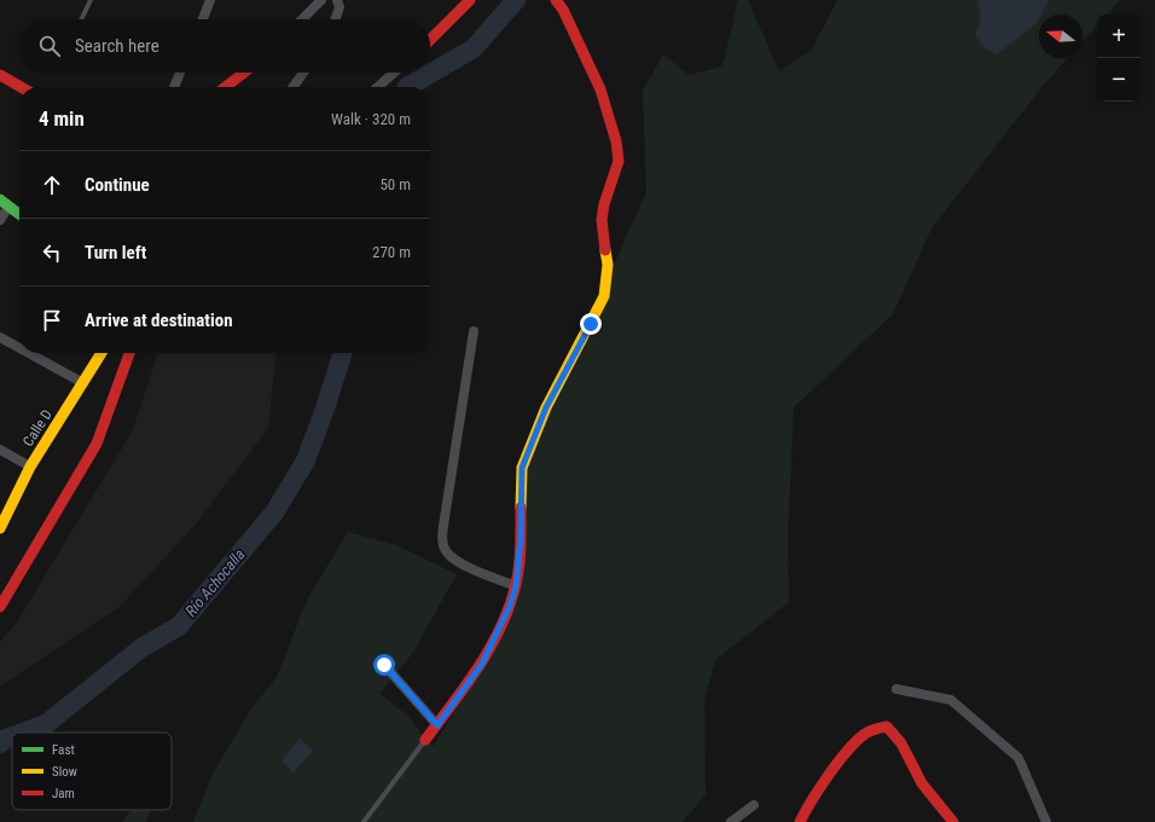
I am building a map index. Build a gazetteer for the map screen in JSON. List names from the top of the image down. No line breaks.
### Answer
{"streets":{"street":["Calle D"]},"water":["Río Achocalla"],"legend":["Fast","Slow","Jam"],"north":"left","page":{"map_buttons":["+","−"],"search":"Search here","heading":["4 min","Walk · 320 m"],"list":[["Continue","50 m"],["Turn left","270 m"],"Arrive at destination"]}}
